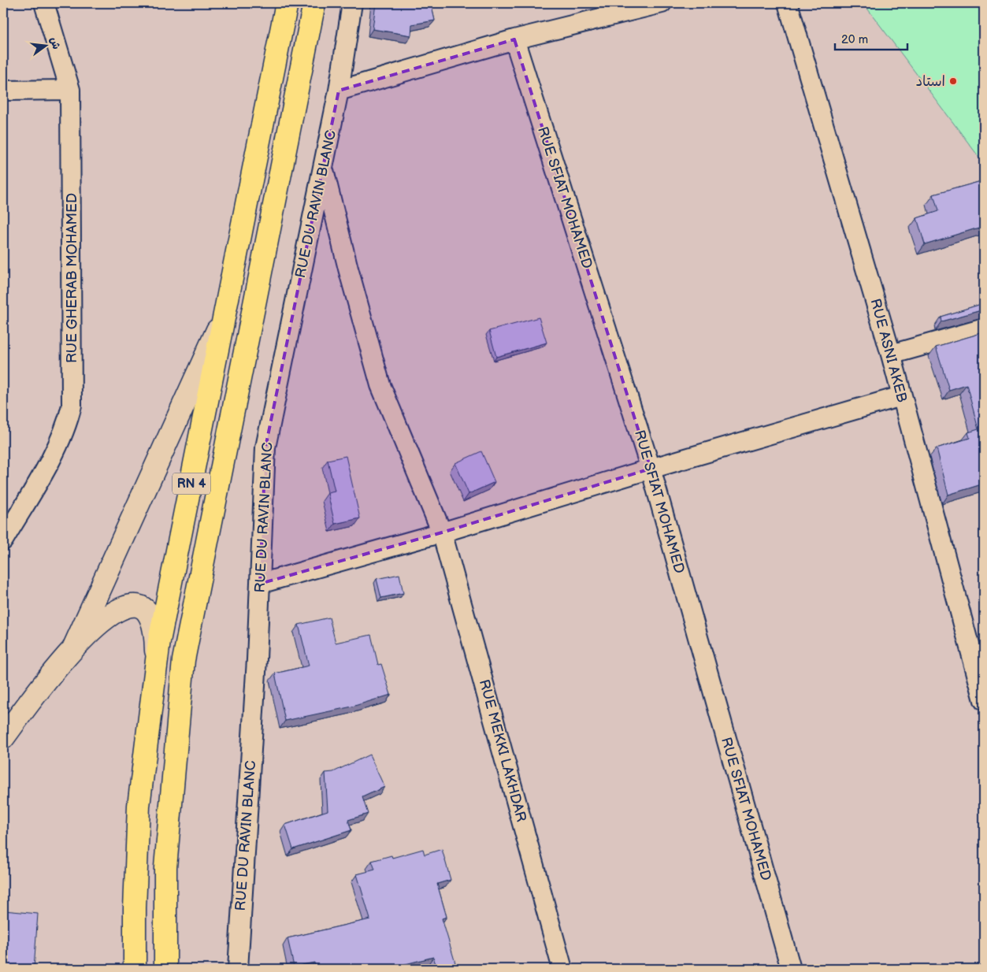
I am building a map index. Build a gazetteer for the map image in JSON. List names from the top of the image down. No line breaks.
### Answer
{"streets":{"highway":["RN 4"],"street":["RUE SFIAT MOHAMED","RUE DU RAVIN BLANC","RUE GHERAB MOHAMED","RUE ASNI AKEB","RUE MEKKI LAKHDAR"]},"crossings":[["RUE DU RAVIN BLANC","RUE MEKKI LAKHDAR"]],"places":["استاد"],"scale_bar":"20 m","north":"right"}
